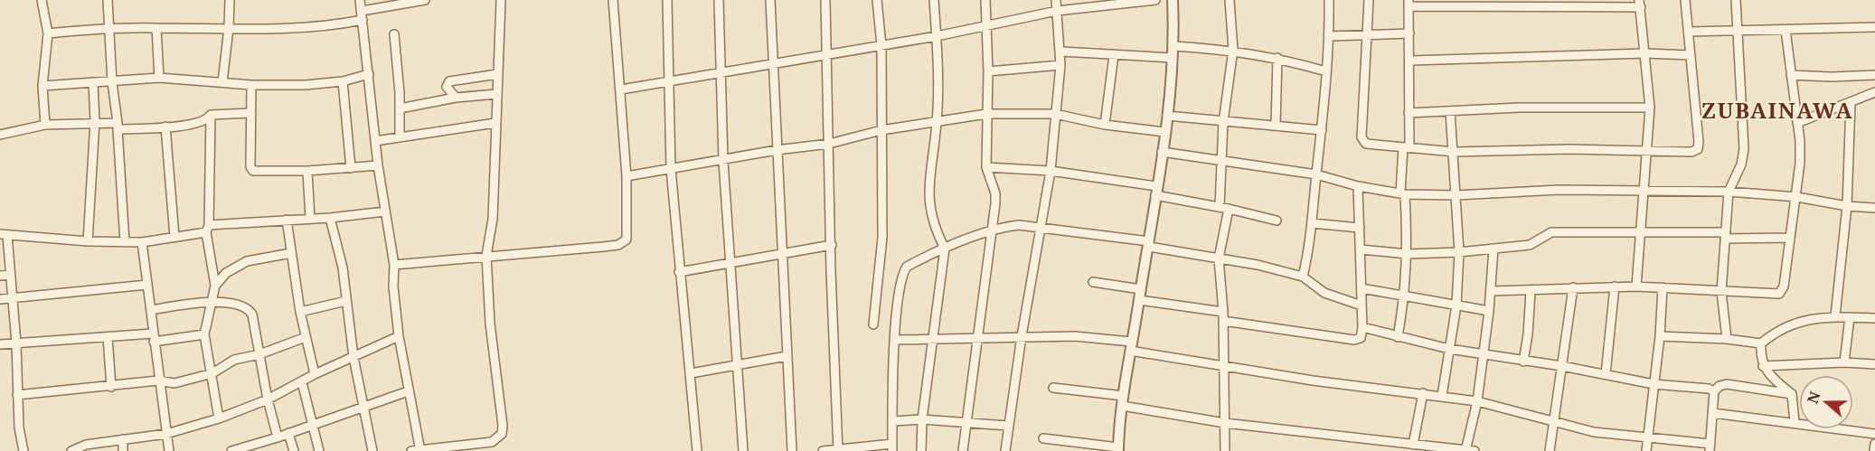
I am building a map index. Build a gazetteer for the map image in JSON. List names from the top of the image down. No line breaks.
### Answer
{"districts":["ZUBAINAWA"],"north":"left"}
